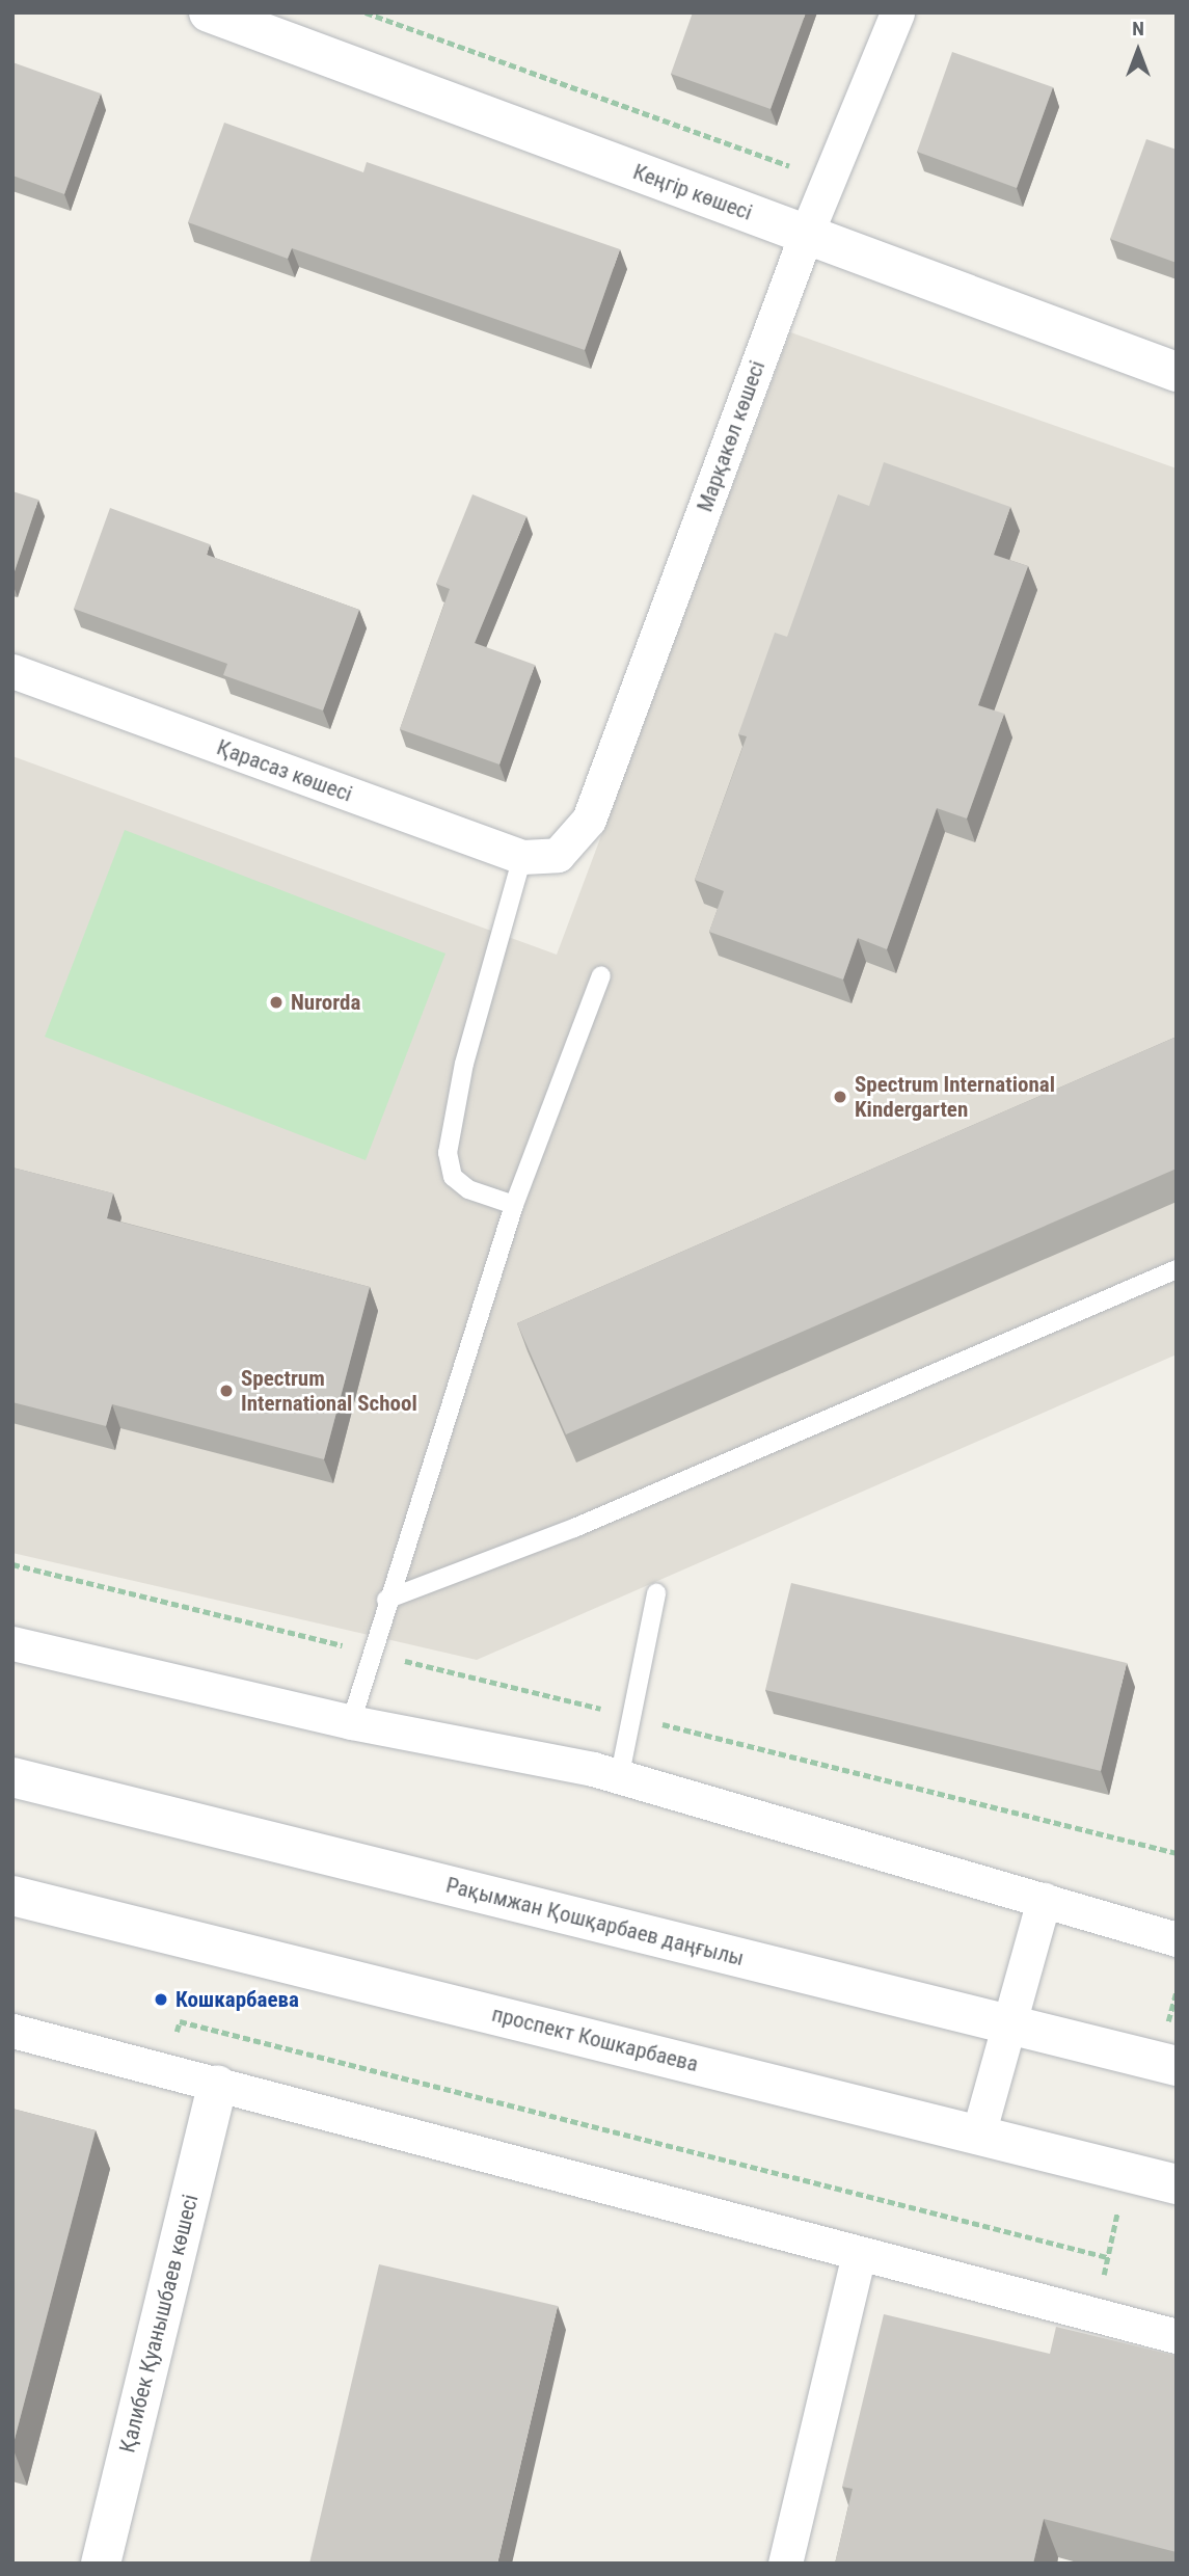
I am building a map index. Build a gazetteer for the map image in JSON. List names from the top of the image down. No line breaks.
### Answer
{"streets":{"main road":["Кеңгір көшесі","Рақымжан Қошқарбаев даңғылы","проспект Кошкарбаева","Қалибек Қуанышбаев көшесі"],"street":["Марқакөл көшесі","Қарасаз көшесі"]},"crossings":[["Кеңгір көшесі","Марқакөл көшесі"],["Марқакөл көшесі","Қарасаз көшесі"]],"places":["Nurorda","Spectrum International Kindergarten","Spectrum International School","Кошкарбаева"],"north":"top"}
